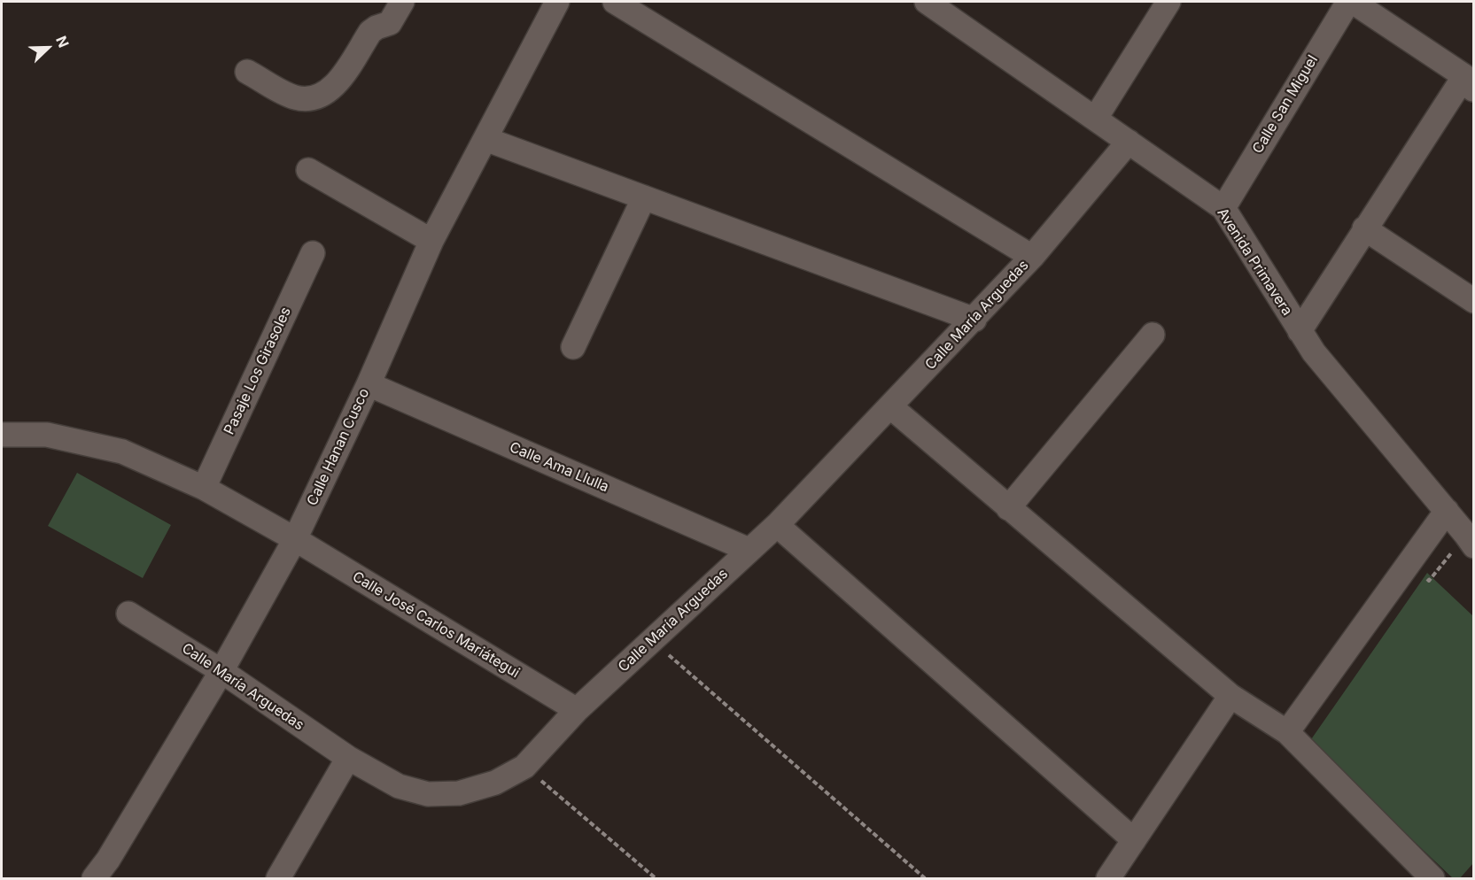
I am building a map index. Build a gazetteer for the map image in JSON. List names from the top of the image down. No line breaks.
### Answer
{"streets":{"street":["Calle San Miguel","Avenida Primavera","Calle María Arguedas","Pasaje Los Girasoles","Calle Hanan Cusco","Calle Ama Llulla","Calle José Carlos Mariátegui"]},"crossings":[["Calle San Miguel","Avenida Primavera"],["Avenida Primavera","Calle María Arguedas"],["Calle María Arguedas","Calle Hanan Cusco"],["Calle María Arguedas","Calle Ama Llulla"],["Calle María Arguedas","Calle José Carlos Mariátegui"],["Pasaje Los Girasoles","Calle José Carlos Mariátegui"],["Calle Hanan Cusco","Calle Ama Llulla"],["Calle Hanan Cusco","Calle José Carlos Mariátegui"]],"north":"top right"}
